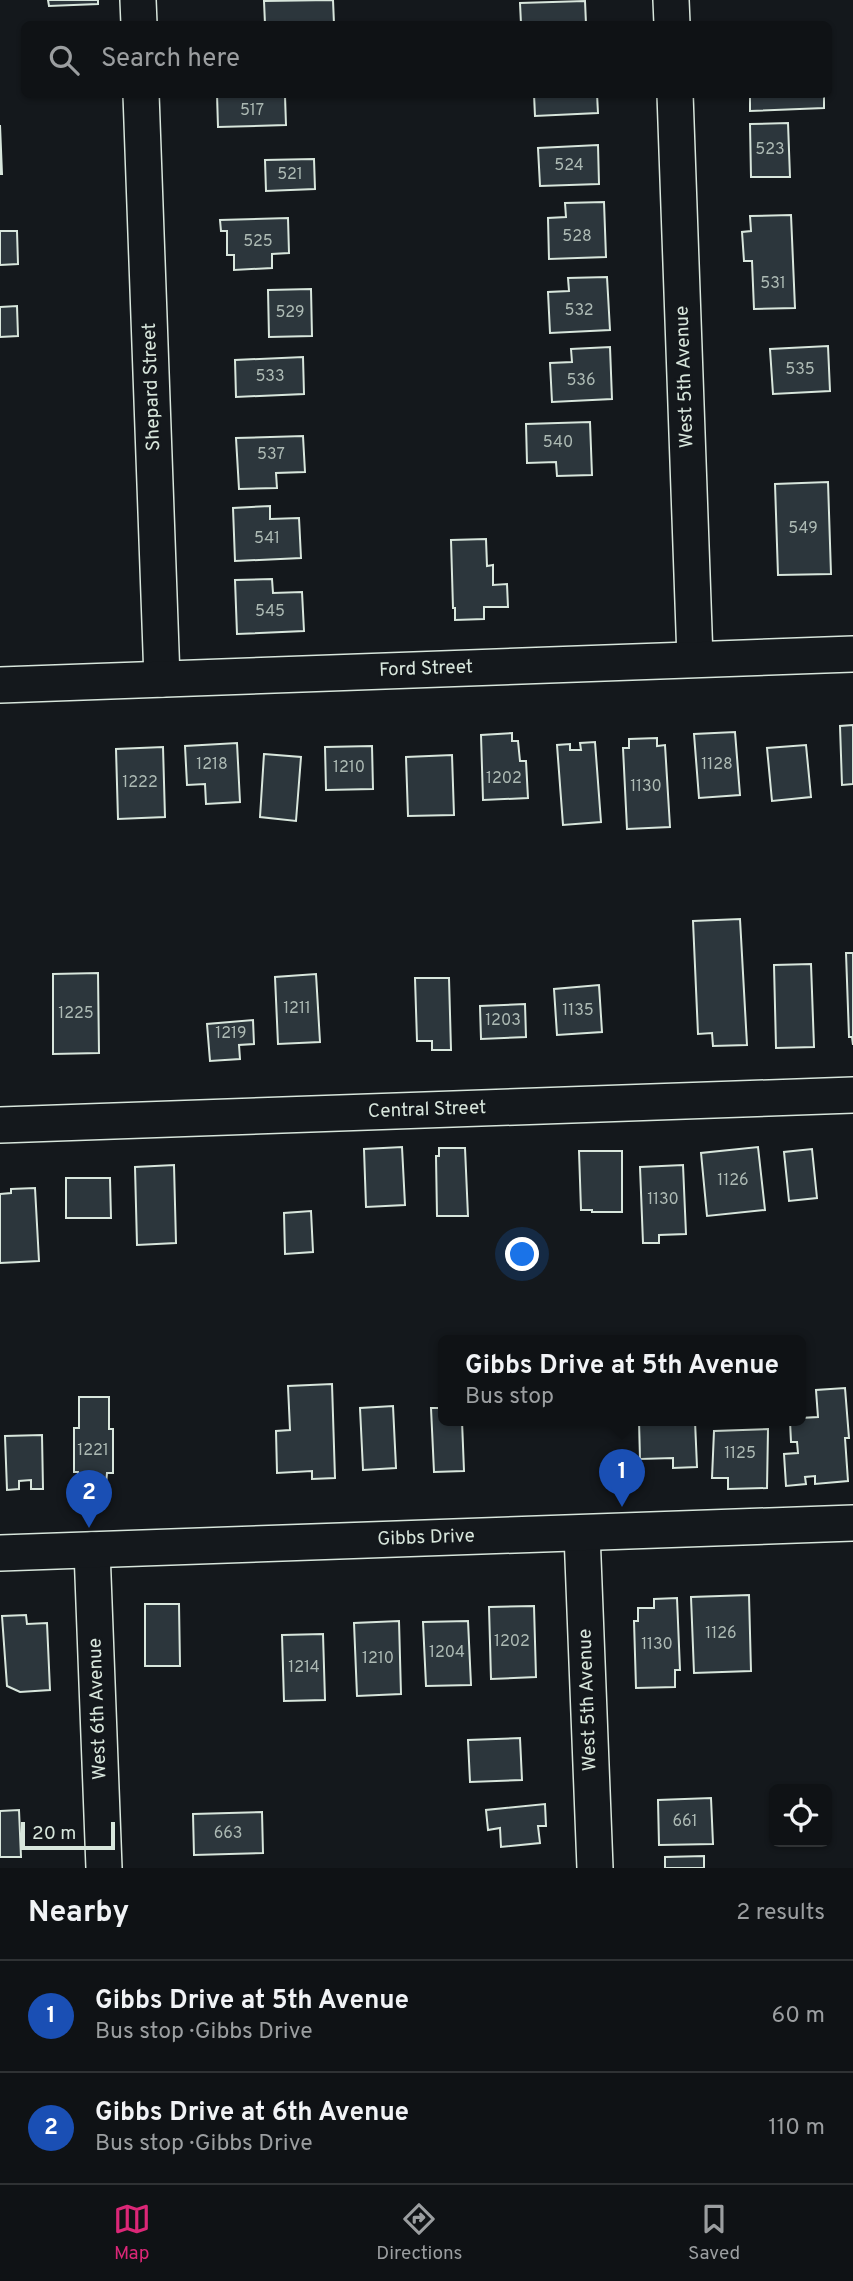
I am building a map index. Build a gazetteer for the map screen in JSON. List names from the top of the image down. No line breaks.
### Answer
{"streets":{"street":["West 5th Avenue","Shepard Street","Ford Street","Central Street","Gibbs Drive","West 6th Avenue"]},"crossings":[["West 5th Avenue","Ford Street"],["West 5th Avenue","Gibbs Drive"],["Shepard Street","Ford Street"],["Gibbs Drive","West 6th Avenue"]],"house_numbers":["517","523","524","521","528","525","531","532","529","535","533","536","540","537","549","541","545","1218","1128","1210","1202","1222","1130","1211","1135","1225","1203","1219","1126","1130","1221","1125","1126","1202","1130","1204","1210","1214","661","663"],"scale_bar":"20 m","page":{"search":"Search here","popup":["Gibbs Drive at 5th Avenue","Bus stop"],"pins":["1","2"],"scale":"20 m","heading":["Nearby","2 results"],"list":[{"mark":"1","name":"Gibbs Drive at 5th Avenue","note":"Bus stop · Gibbs Drive","value":"60 m"},{"mark":"2","name":"Gibbs Drive at 6th Avenue","note":"Bus stop · Gibbs Drive","value":"110 m"}],"nav":["Map","Directions","Saved"]}}
